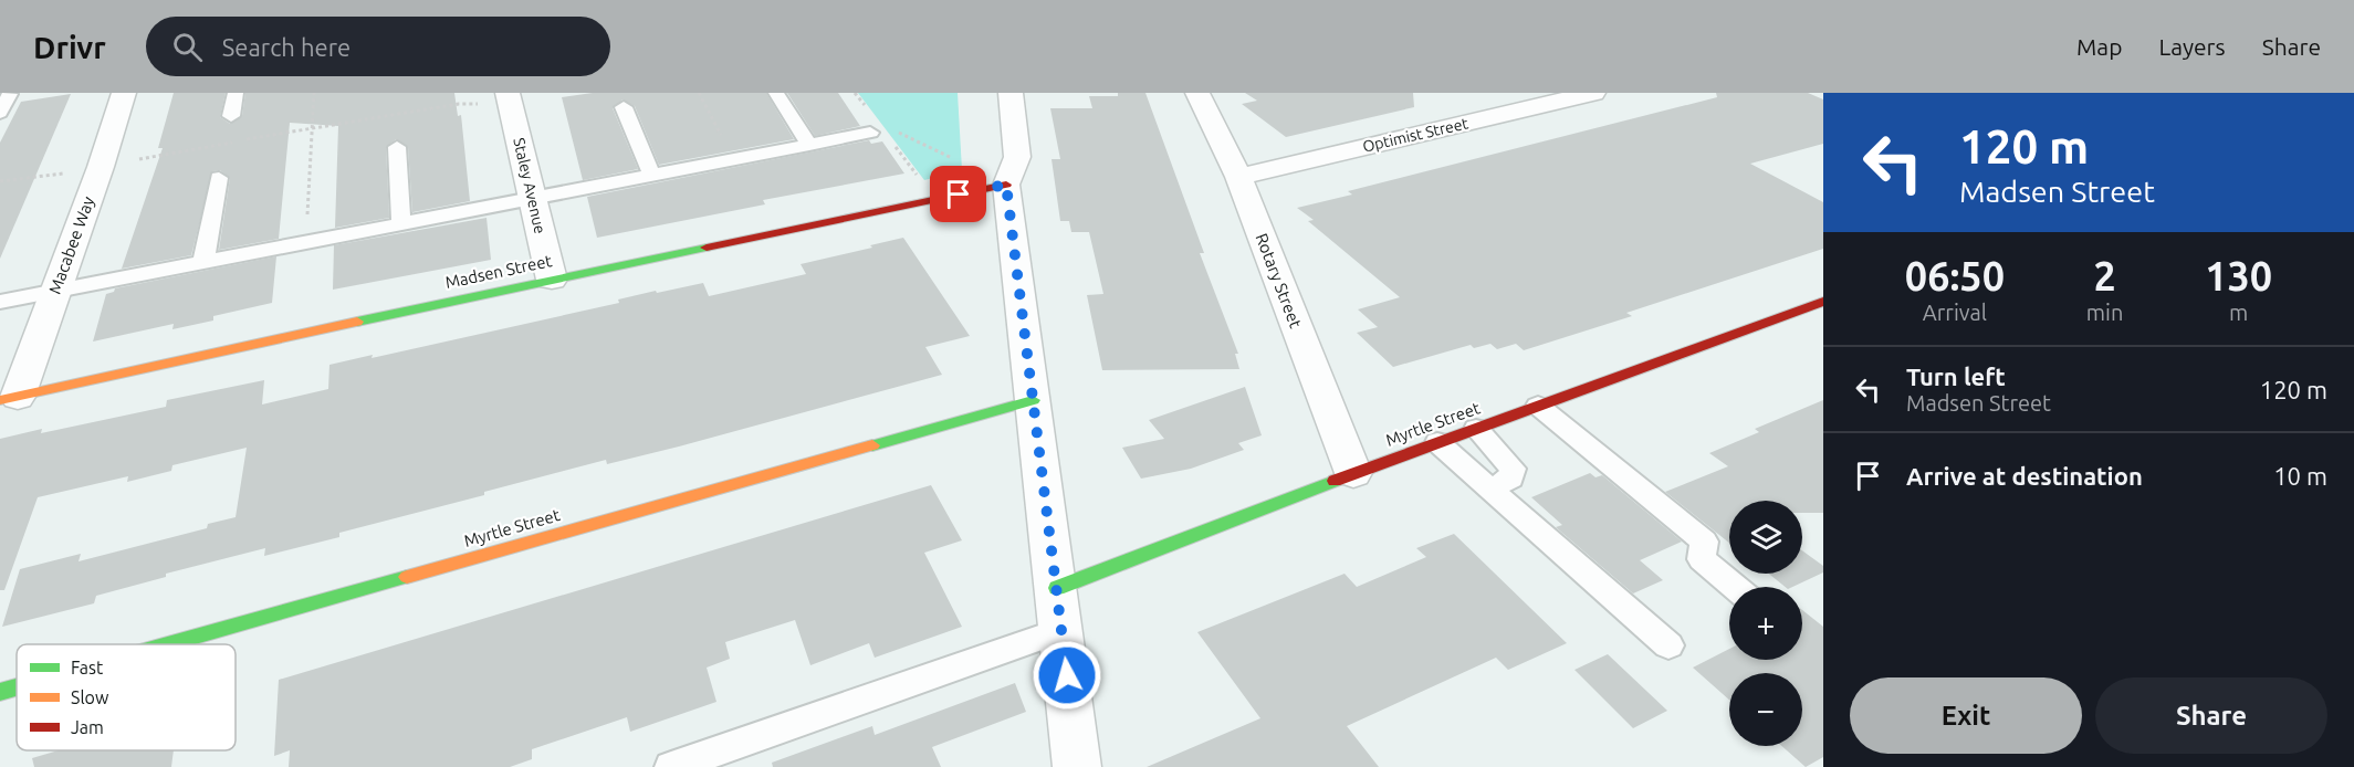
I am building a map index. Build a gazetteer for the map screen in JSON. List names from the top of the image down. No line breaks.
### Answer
{"streets":{"street":["Optimist Street","Staley Avenue","Macabee Way","Madsen Street","Rotary Street","Myrtle Street"]},"crossings":[["Optimist Street","Rotary Street"],["Staley Avenue","Madsen Street"],["Macabee Way","Madsen Street"],["Rotary Street","Myrtle Street"]],"legend":["Fast","Slow","Jam"],"page":{"header":"Drivr","search":"Search here","nav":["Map","Layers","Share"],"turn":["120 m","Madsen Street"],"eta":["06:50","Arrival","2","min","130","m"],"list":[{"name":"Turn left","note":"Madsen Street","value":"120 m"},{"name":"Arrive at destination","value":"10 m"}],"map_buttons":["+","−"],"buttons":["Exit","Share"]}}
